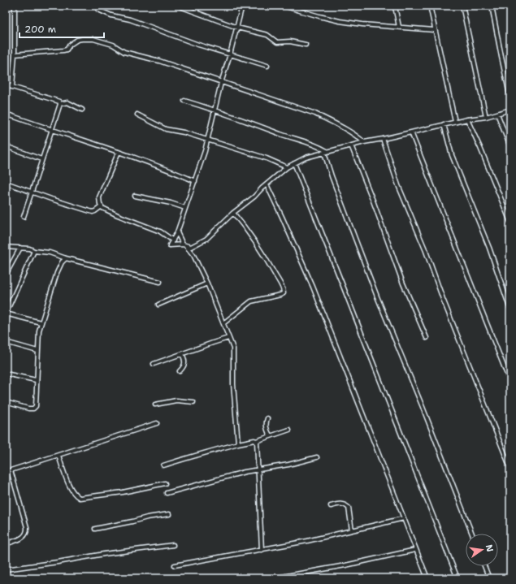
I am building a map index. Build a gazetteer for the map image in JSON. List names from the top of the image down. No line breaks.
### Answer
{"scale_bar":"200 m","north":"right"}
